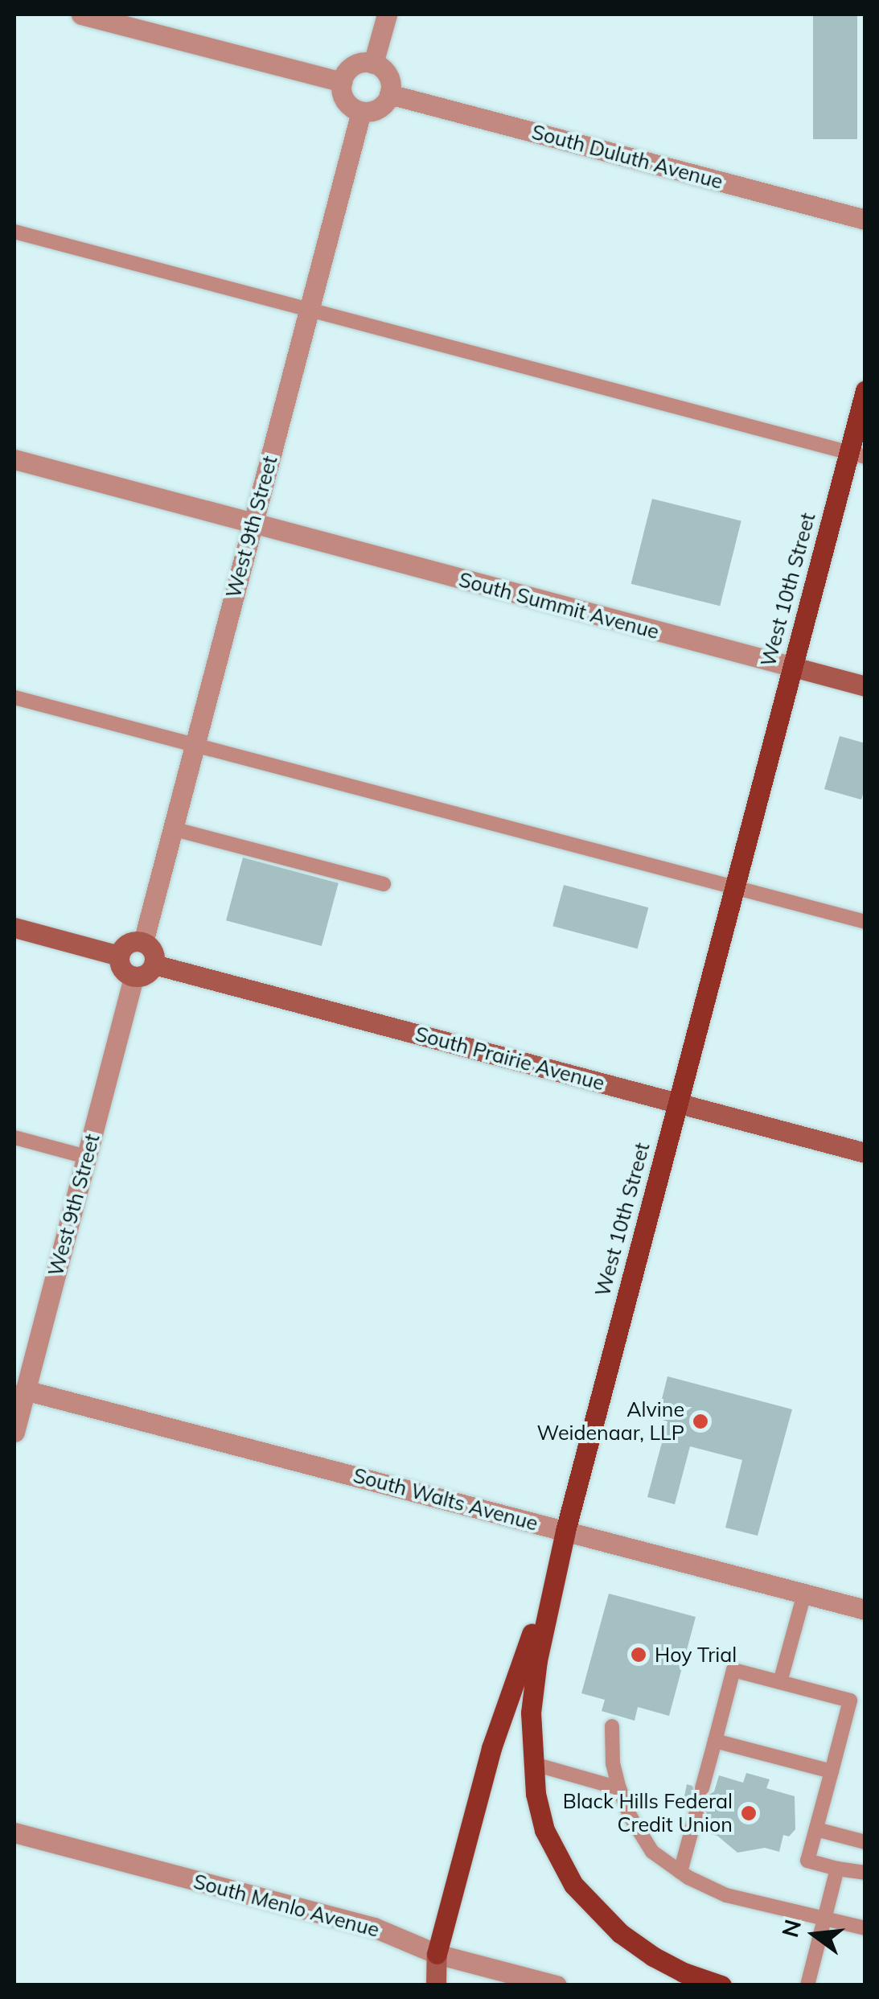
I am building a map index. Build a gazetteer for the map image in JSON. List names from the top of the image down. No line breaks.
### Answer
{"streets":{"main road":["West 10th Street"],"street":["South Duluth Avenue","West 9th Street","South Summit Avenue","South Prairie Avenue","South Walts Avenue","South Menlo Avenue"]},"crossings":[["South Duluth Avenue","West 9th Street"],["West 9th Street","South Summit Avenue"],["West 9th Street","South Prairie Avenue"],["West 9th Street","South Walts Avenue"],["West 10th Street","South Summit Avenue"],["West 10th Street","South Prairie Avenue"],["West 10th Street","South Walts Avenue"]],"places":["Alvine Weidenaar, LLP","Hoy Trial","Black Hills Federal Credit Union"],"north":"left"}
